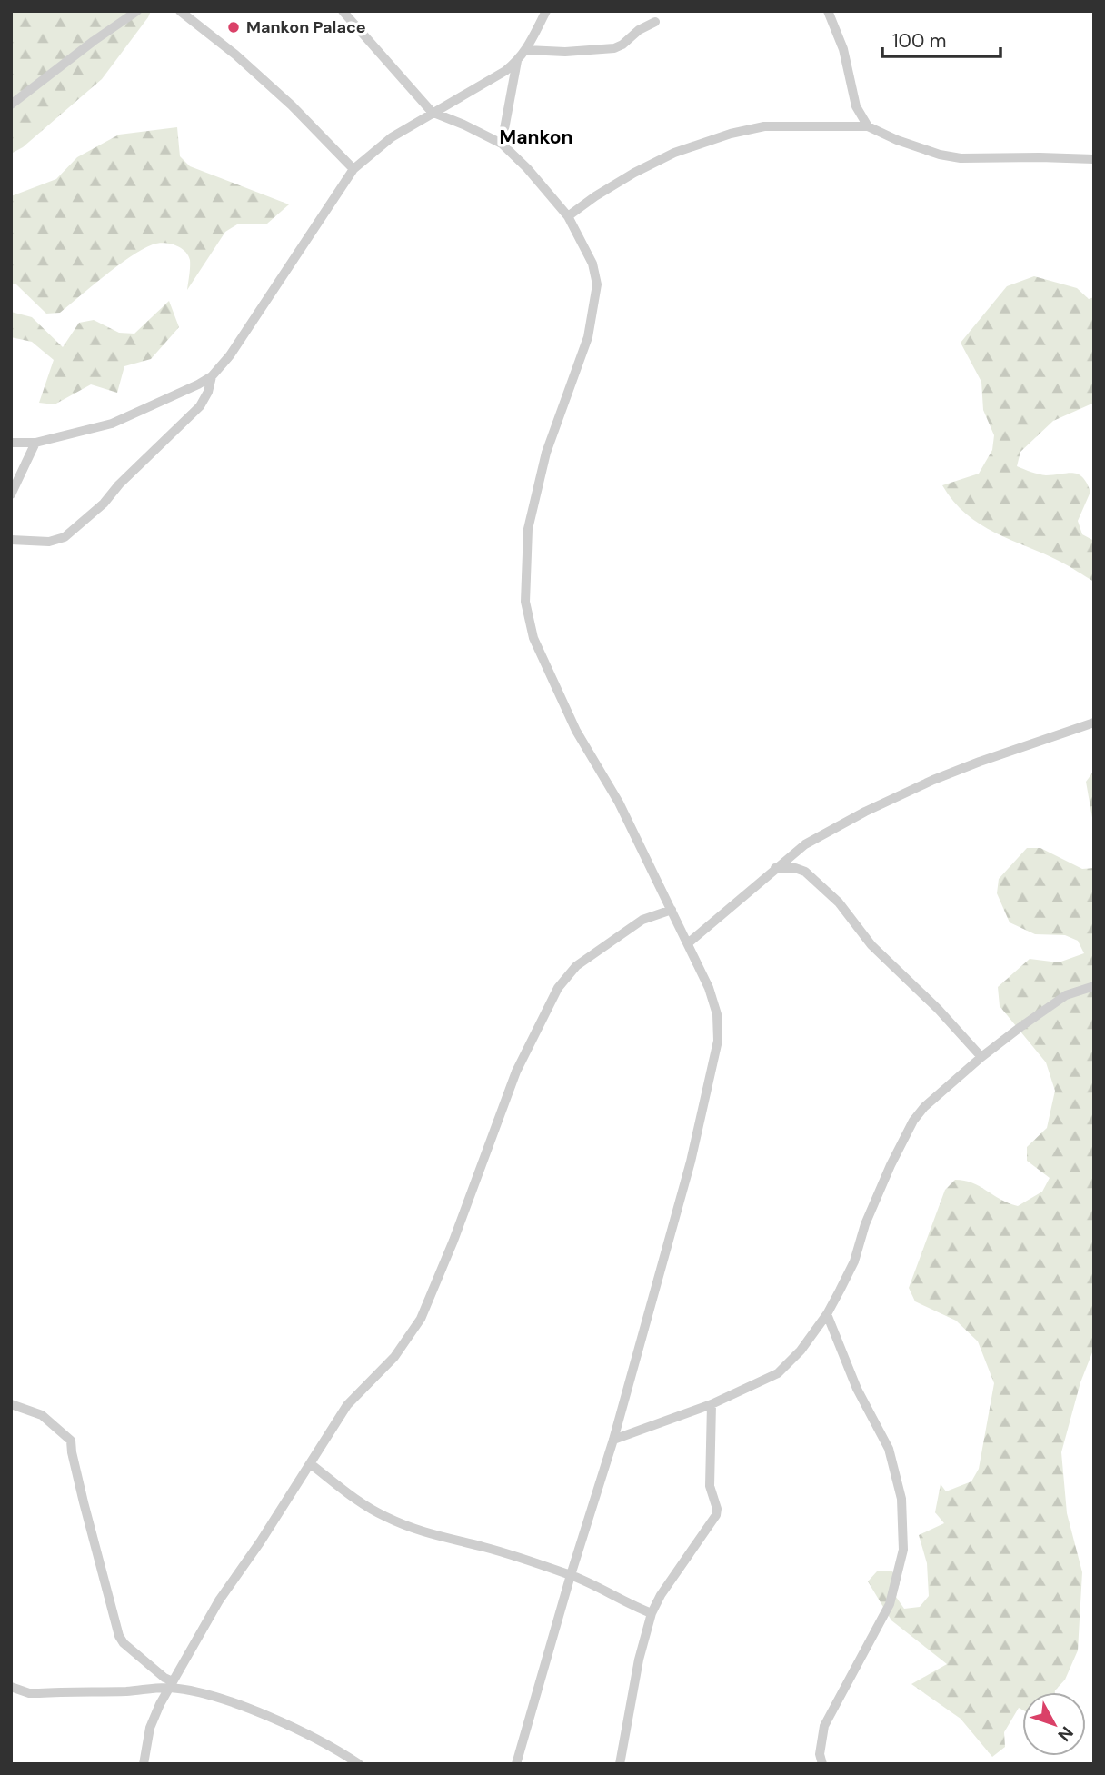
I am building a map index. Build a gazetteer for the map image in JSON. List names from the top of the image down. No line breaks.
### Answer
{"districts":["Mankon"],"places":["Mankon Palace"],"scale_bar":"100 m","north":"bottom right"}
